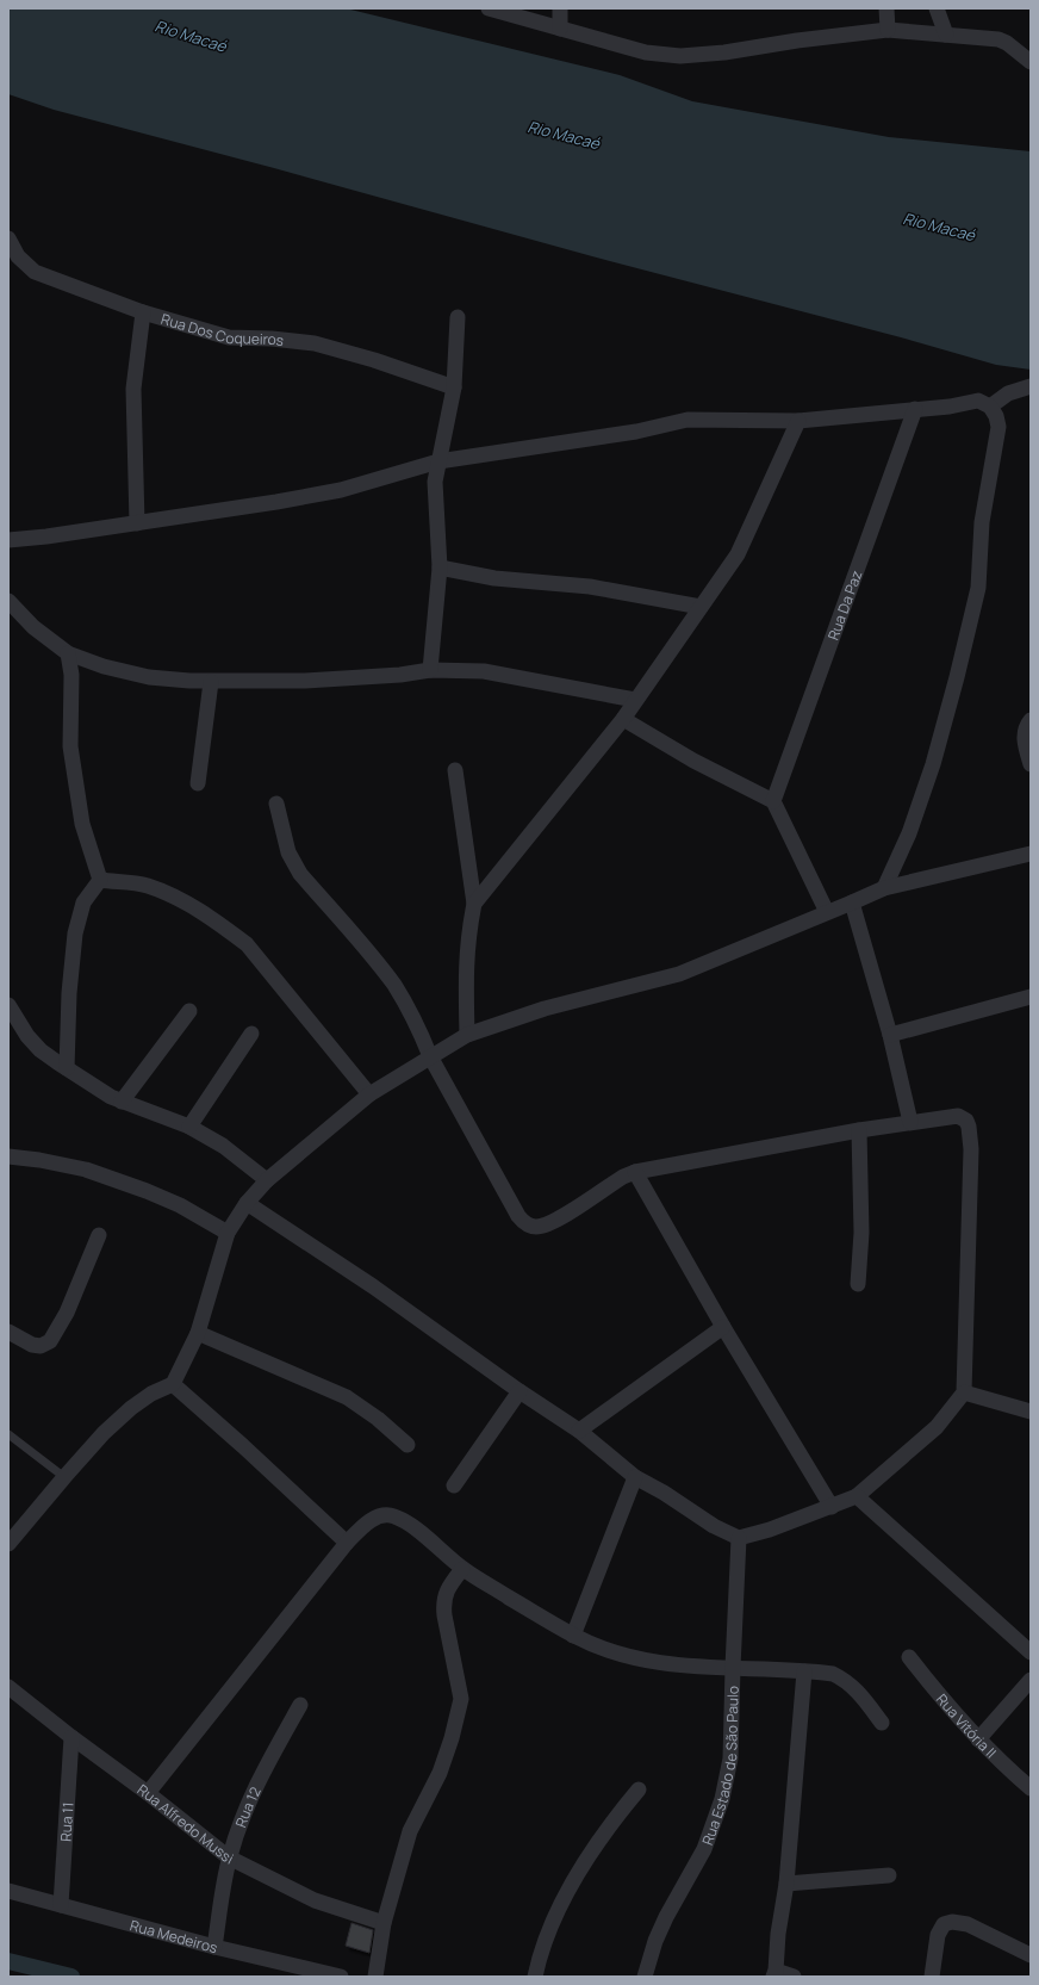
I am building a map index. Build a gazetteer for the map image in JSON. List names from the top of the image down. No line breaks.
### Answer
{"streets":{"street":["Rua Dos Coqueiros","Rua Da Paz","Rua Vitória II","Rua Estado de São Paulo","Rua 12","Rua 11","Rua Alfredo Mussi","Rua Medeiros"]},"crossings":[["Rua 12","Rua Alfredo Mussi"],["Rua 12","Rua Medeiros"],["Rua 11","Rua Alfredo Mussi"],["Rua 11","Rua Medeiros"]],"water":["Rio Macaé"]}
